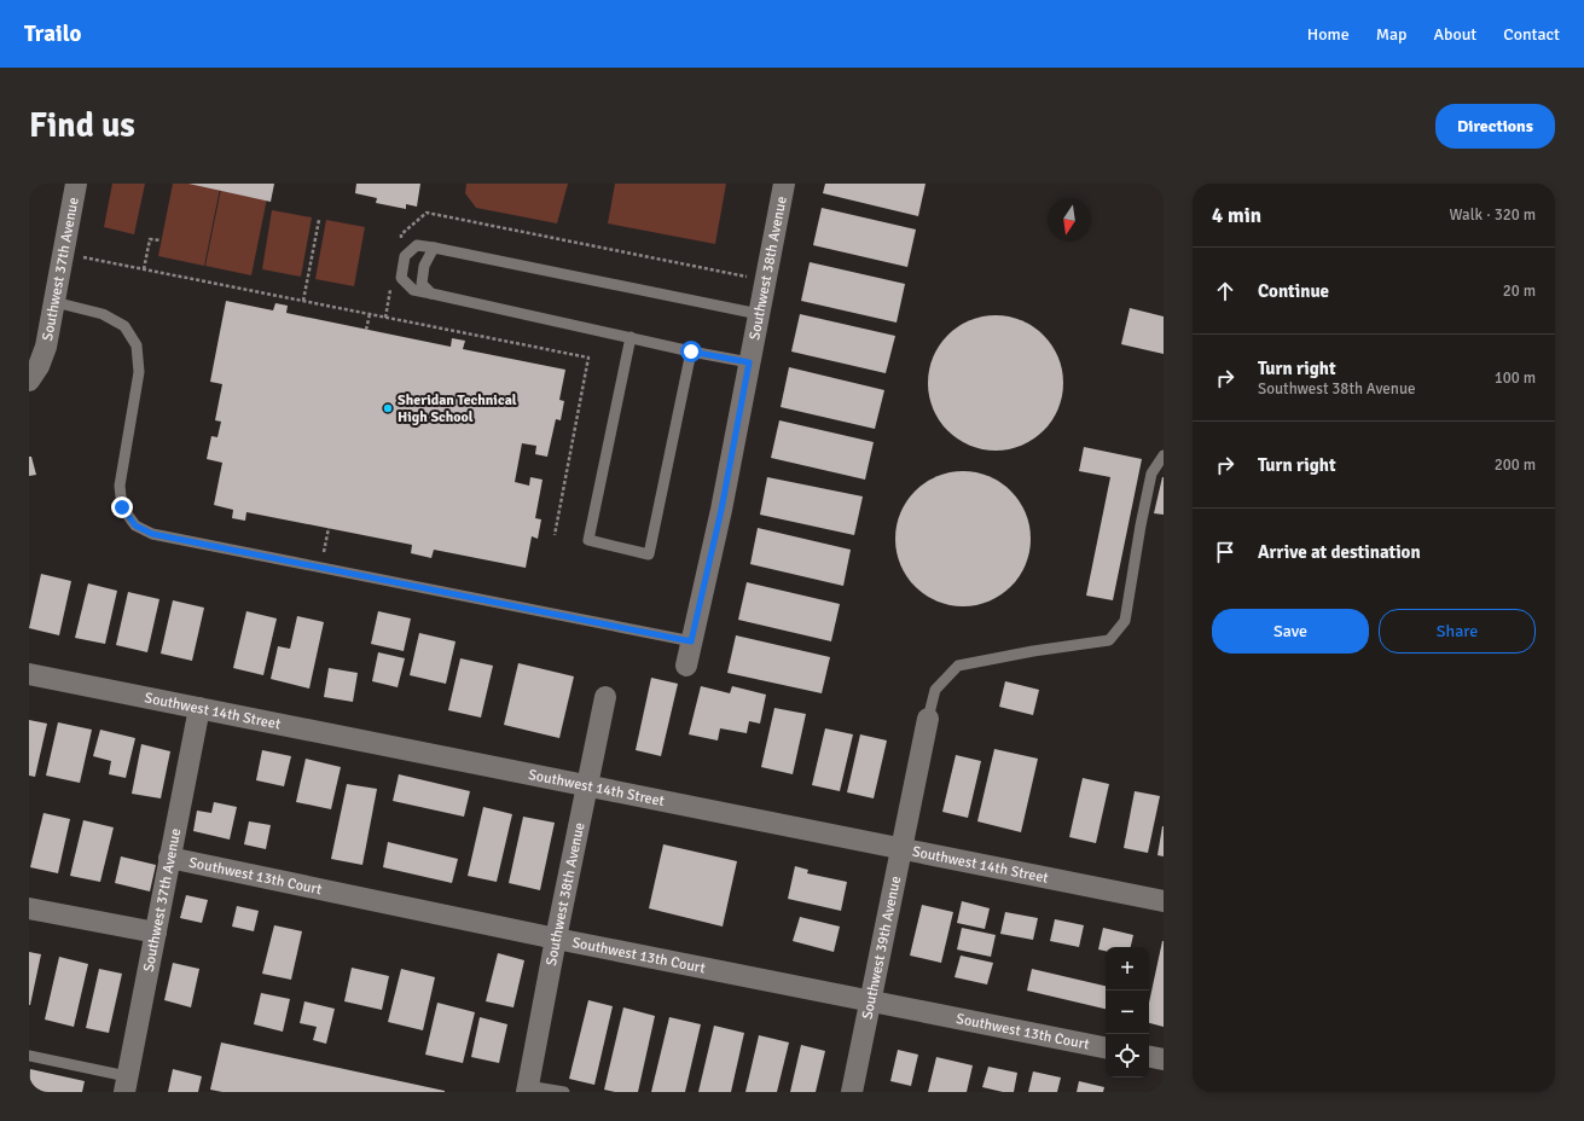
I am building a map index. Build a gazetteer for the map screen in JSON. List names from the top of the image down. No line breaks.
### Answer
{"streets":{"street":["Southwest 38th Avenue","Southwest 37th Avenue","Southwest 14th Street","Southwest 13th Court","Southwest 39th Avenue"]},"crossings":[["Southwest 38th Avenue","Southwest 14th Street"],["Southwest 38th Avenue","Southwest 13th Court"],["Southwest 37th Avenue","Southwest 14th Street"],["Southwest 37th Avenue","Southwest 13th Court"],["Southwest 14th Street","Southwest 39th Avenue"],["Southwest 13th Court","Southwest 39th Avenue"]],"places":["Sheridan Technical High School"],"north":"bottom","page":{"header":"Trailo","nav":["Home","Map","About","Contact"],"buttons":["Directions",["Save","Share"]],"title":"Find us","heading":["4 min","Walk · 320 m"],"list":[["Continue","20 m"],["Turn right","Southwest 38th Avenue","100 m"],["Turn right","200 m"],"Arrive at destination"],"map_buttons":["+","−"]}}
